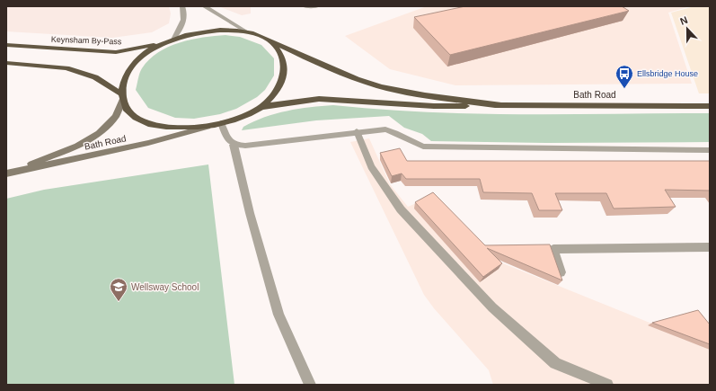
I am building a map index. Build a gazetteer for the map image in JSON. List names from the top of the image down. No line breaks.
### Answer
{"streets":{"highway":["Keynsham By-Pass","Bath Road"]},"places":{"bus stop":["Ellsbridge House"],"school or university":["Wellsway School"]},"north":"top"}
